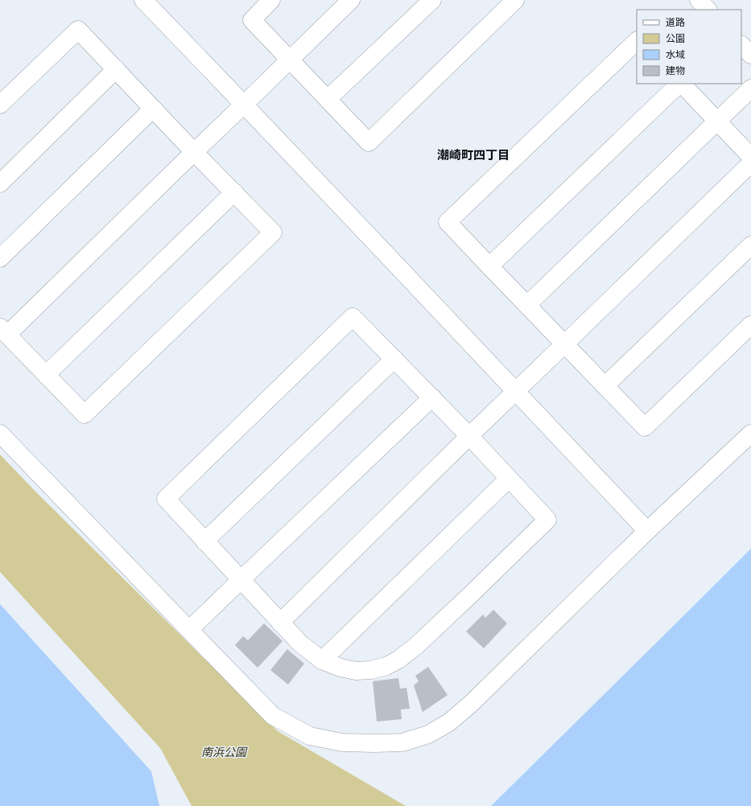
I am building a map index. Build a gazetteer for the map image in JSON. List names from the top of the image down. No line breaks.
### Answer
{"districts":["潮崎町四丁目"],"parks":["南浜公園"],"legend":["道路","公園","水域","建物"]}
